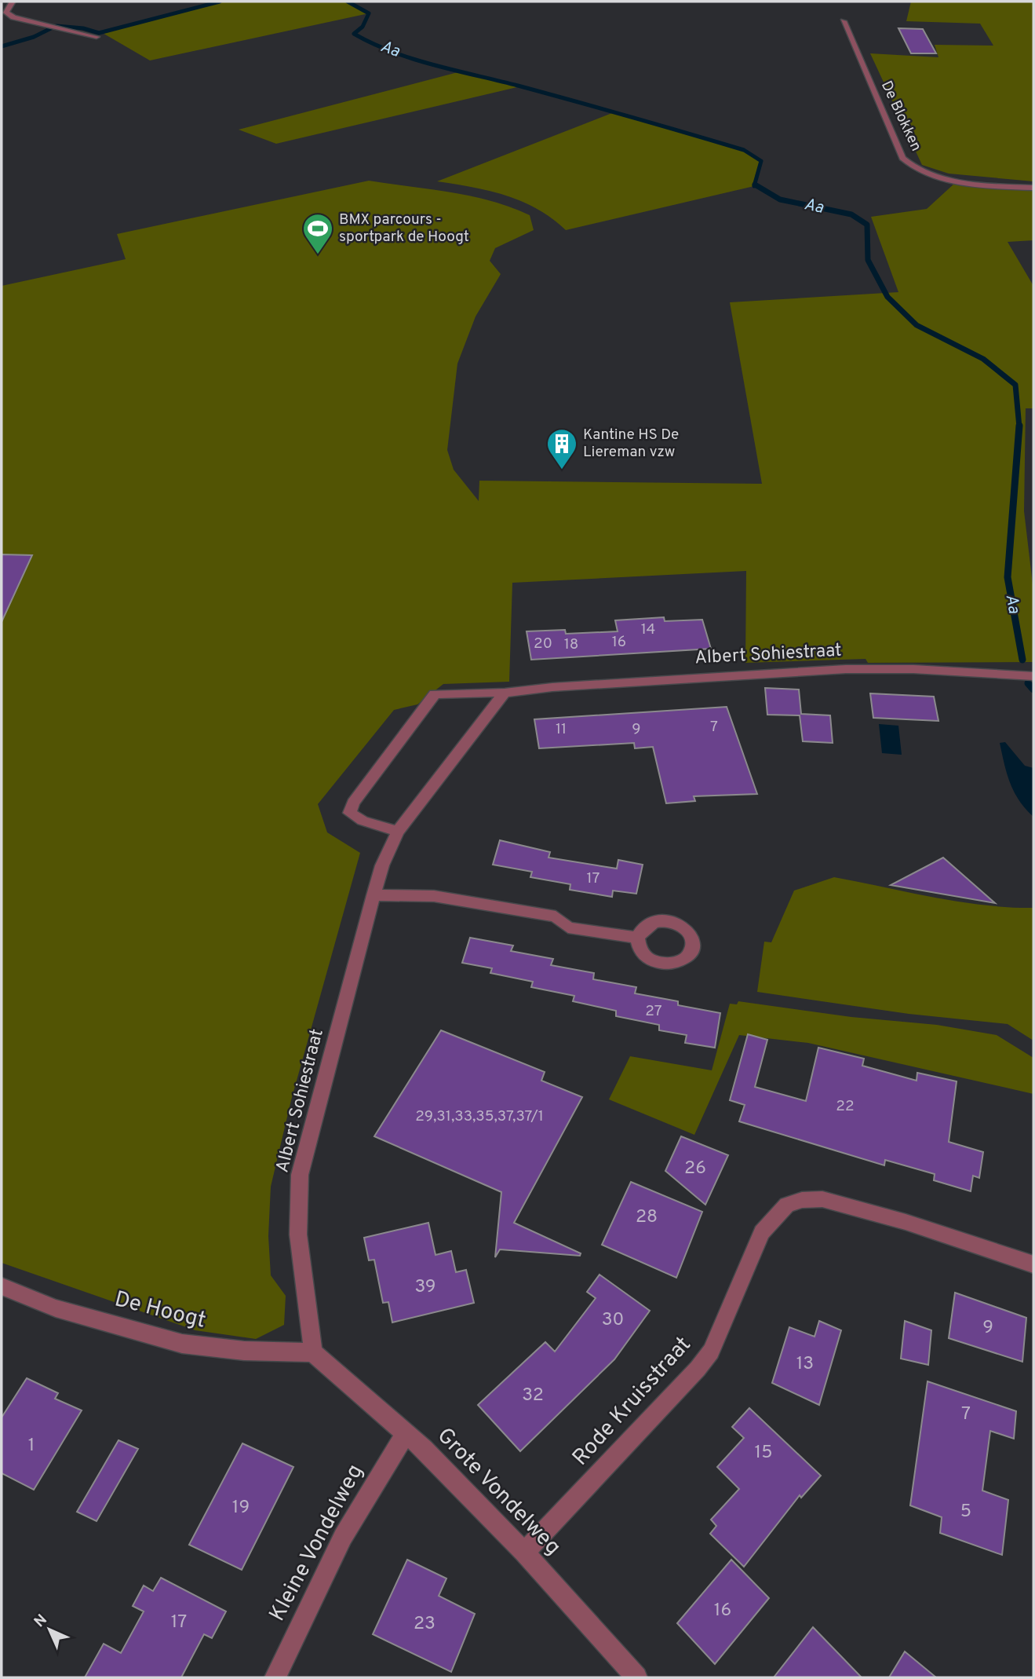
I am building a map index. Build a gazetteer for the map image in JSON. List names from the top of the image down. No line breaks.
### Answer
{"streets":{"street":["De Blokken","Albert Sohiestraat","De Hoogt","Rode Kruisstraat","Grote Vondelweg","Kleine Vondelweg"]},"crossings":[["Albert Sohiestraat","De Hoogt"],["Albert Sohiestraat","Grote Vondelweg"],["De Hoogt","Grote Vondelweg"],["Rode Kruisstraat","Grote Vondelweg"],["Grote Vondelweg","Kleine Vondelweg"]],"water":["Aa"],"places":{"sports":["BMX parcours - sportpark de Hoogt"],"building":["Kantine HS De Liereman vzw"]},"house_numbers":["14","16","20","18","7","11","9","17","27","22","29,31,33,35,37,37/1","26","28","39","30","9","13","32","7","1","15","19","5","16","17","23"],"north":"top left"}
